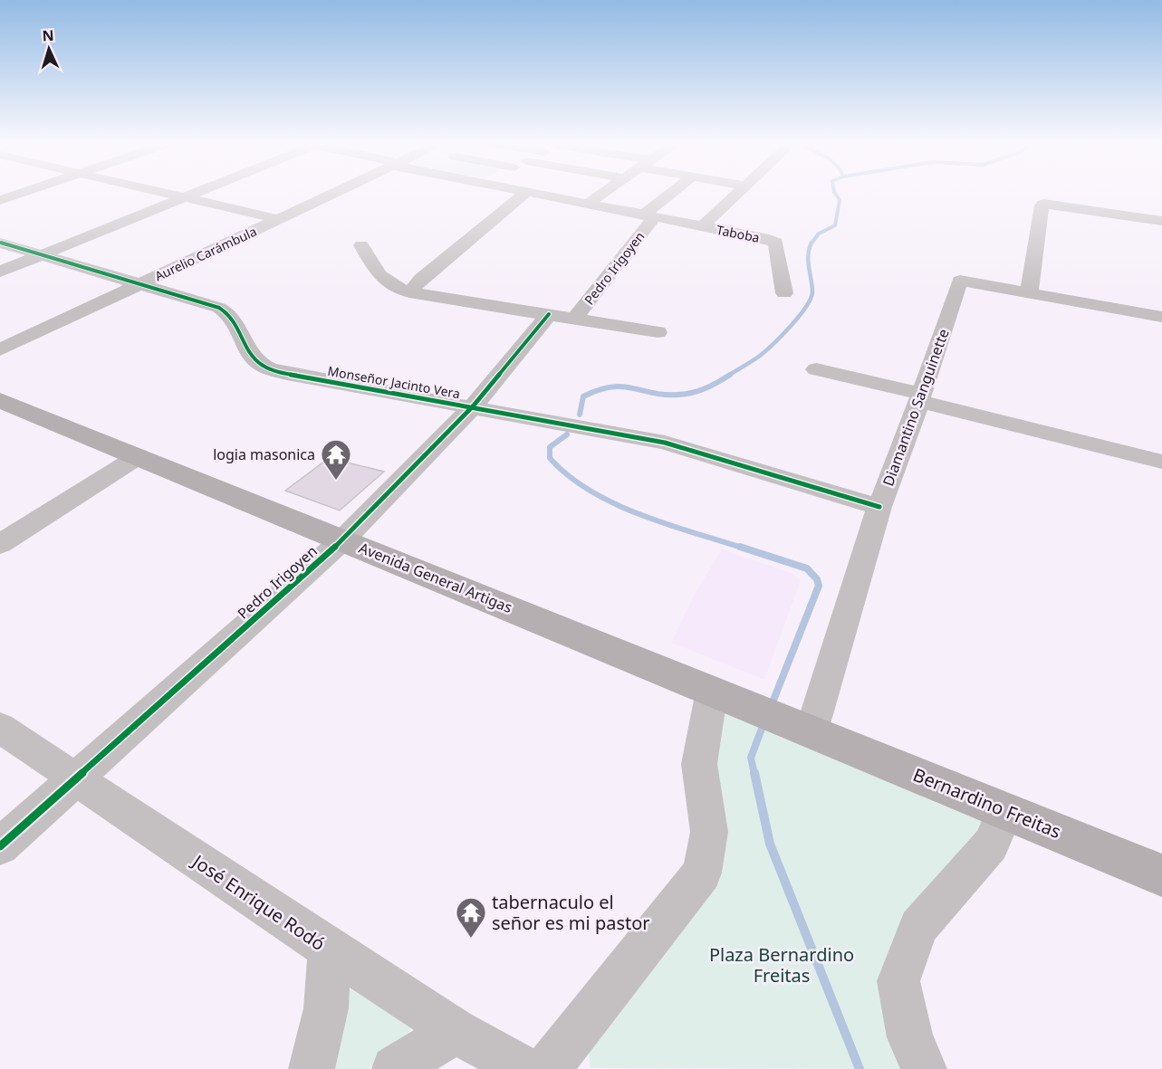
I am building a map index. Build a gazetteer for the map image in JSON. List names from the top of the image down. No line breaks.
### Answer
{"streets":{"main road":["Avenida General Artigas","Bernardino Freitas"],"street":["Taboba","Aurelio Carámbula","Pedro Irigoyen","Monseñor Jacinto Vera","Diamantino Sanguinette","José Enrique Rodó"]},"crossings":[["Taboba","Pedro Irigoyen"],["Aurelio Carámbula","Monseñor Jacinto Vera"],["Pedro Irigoyen","Monseñor Jacinto Vera"],["Pedro Irigoyen","Avenida General Artigas"],["Pedro Irigoyen","José Enrique Rodó"],["Monseñor Jacinto Vera","Diamantino Sanguinette"],["Diamantino Sanguinette","Avenida General Artigas"],["Diamantino Sanguinette","Bernardino Freitas"],["Avenida General Artigas","Bernardino Freitas"]],"parks":["Plaza Bernardino Freitas"],"places":{"temple":["logia masonica","tabernaculo el señor es mi pastor"]},"north":"top"}
